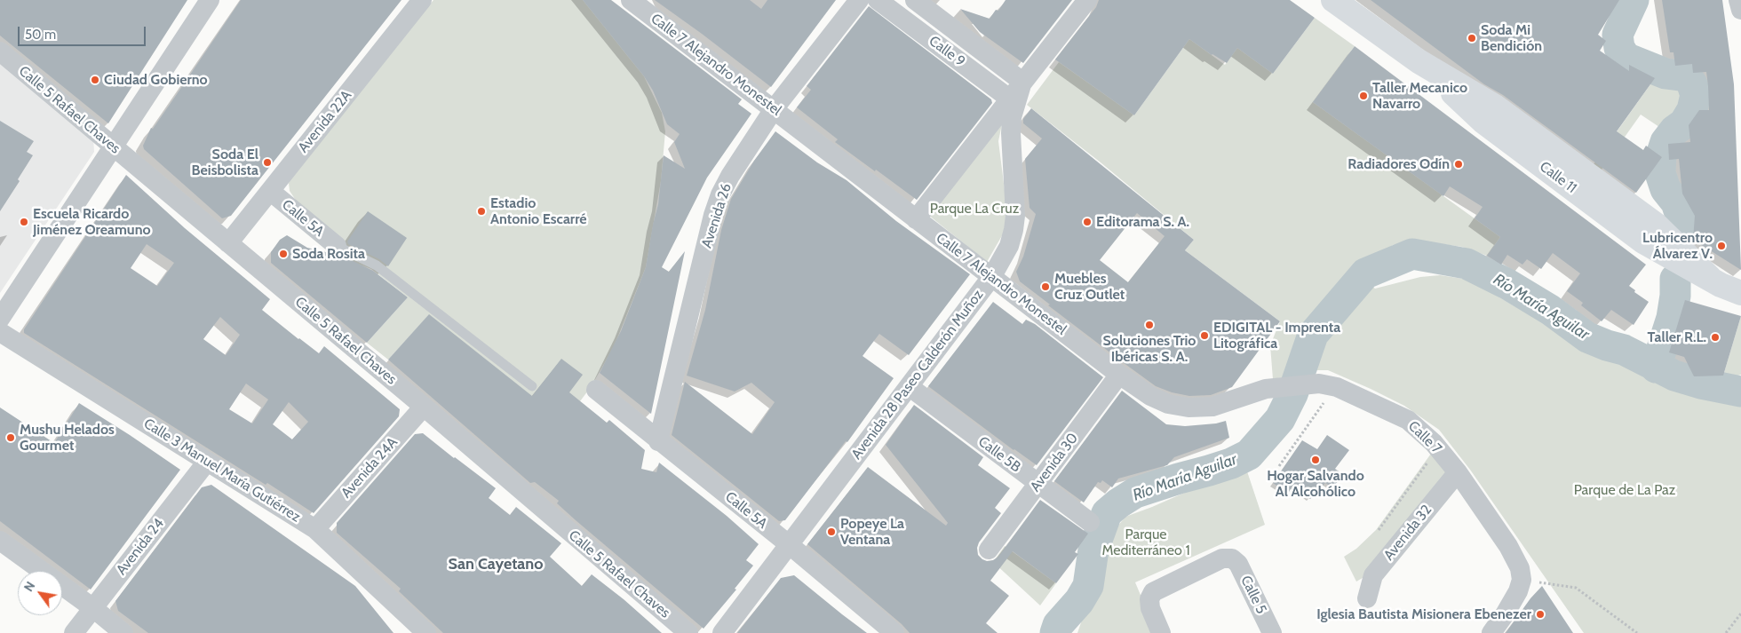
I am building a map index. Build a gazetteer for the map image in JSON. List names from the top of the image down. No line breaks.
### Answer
{"streets":{"main road":["Calle 11"],"street":["Calle 9","Calle 7 Alejandro Monestel","Calle 5 Rafael Chaves","Avenida 22A","Avenida 26","Calle 5A","Avenida 28 Paseo Calderón Muñoz","Calle 7","Calle 5B","Avenida 30","Avenida 24A","Calle 3 Manuel María Gutiérrez","Avenida 32","Avenida 24","Calle 5"]},"crossings":[["Calle 9","Avenida 28 Paseo Calderón Muñoz"],["Calle 7 Alejandro Monestel","Avenida 26"],["Calle 7 Alejandro Monestel","Avenida 28 Paseo Calderón Muñoz"],["Calle 7 Alejandro Monestel","Calle 7"],["Calle 7 Alejandro Monestel","Avenida 30"],["Calle 5 Rafael Chaves","Avenida 22A"],["Calle 5 Rafael Chaves","Avenida 24A"],["Avenida 22A","Calle 5A"],["Avenida 26","Calle 5A"],["Calle 5A","Avenida 28 Paseo Calderón Muñoz"],["Avenida 28 Paseo Calderón Muñoz","Calle 5B"],["Calle 7","Avenida 32"],["Calle 5B","Avenida 30"],["Avenida 24A","Calle 3 Manuel María Gutiérrez"],["Calle 3 Manuel María Gutiérrez","Avenida 24"]],"districts":["San Cayetano"],"water":["Río María Aguilar"],"parks":["Parque La Cruz","Parque de La Paz","Parque Mediterráneo 1"],"places":["Soda Mi Bendición","Ciudad Gobierno","Taller Mecanico Navarro","Soda El Beisbolista","Radiadores Odín","Estadio Antonio Escarré","Escuela Ricardo Jiménez Oreamuno","Editorama S. A.","Lubricentro Álvarez V.","Soda Rosita","Muebles Cruz Outlet","Soluciones Trio Ibéricas S. A.","EDIGITAL - Imprenta Litográfica","Taller R.L.","Mushu Helados Gourmet","Hogar Salvando Al Alcohólico","Popeye La Ventana","Iglesia Bautista Misionera Ebenezer"],"scale_bar":"50 m","north":"top left"}
